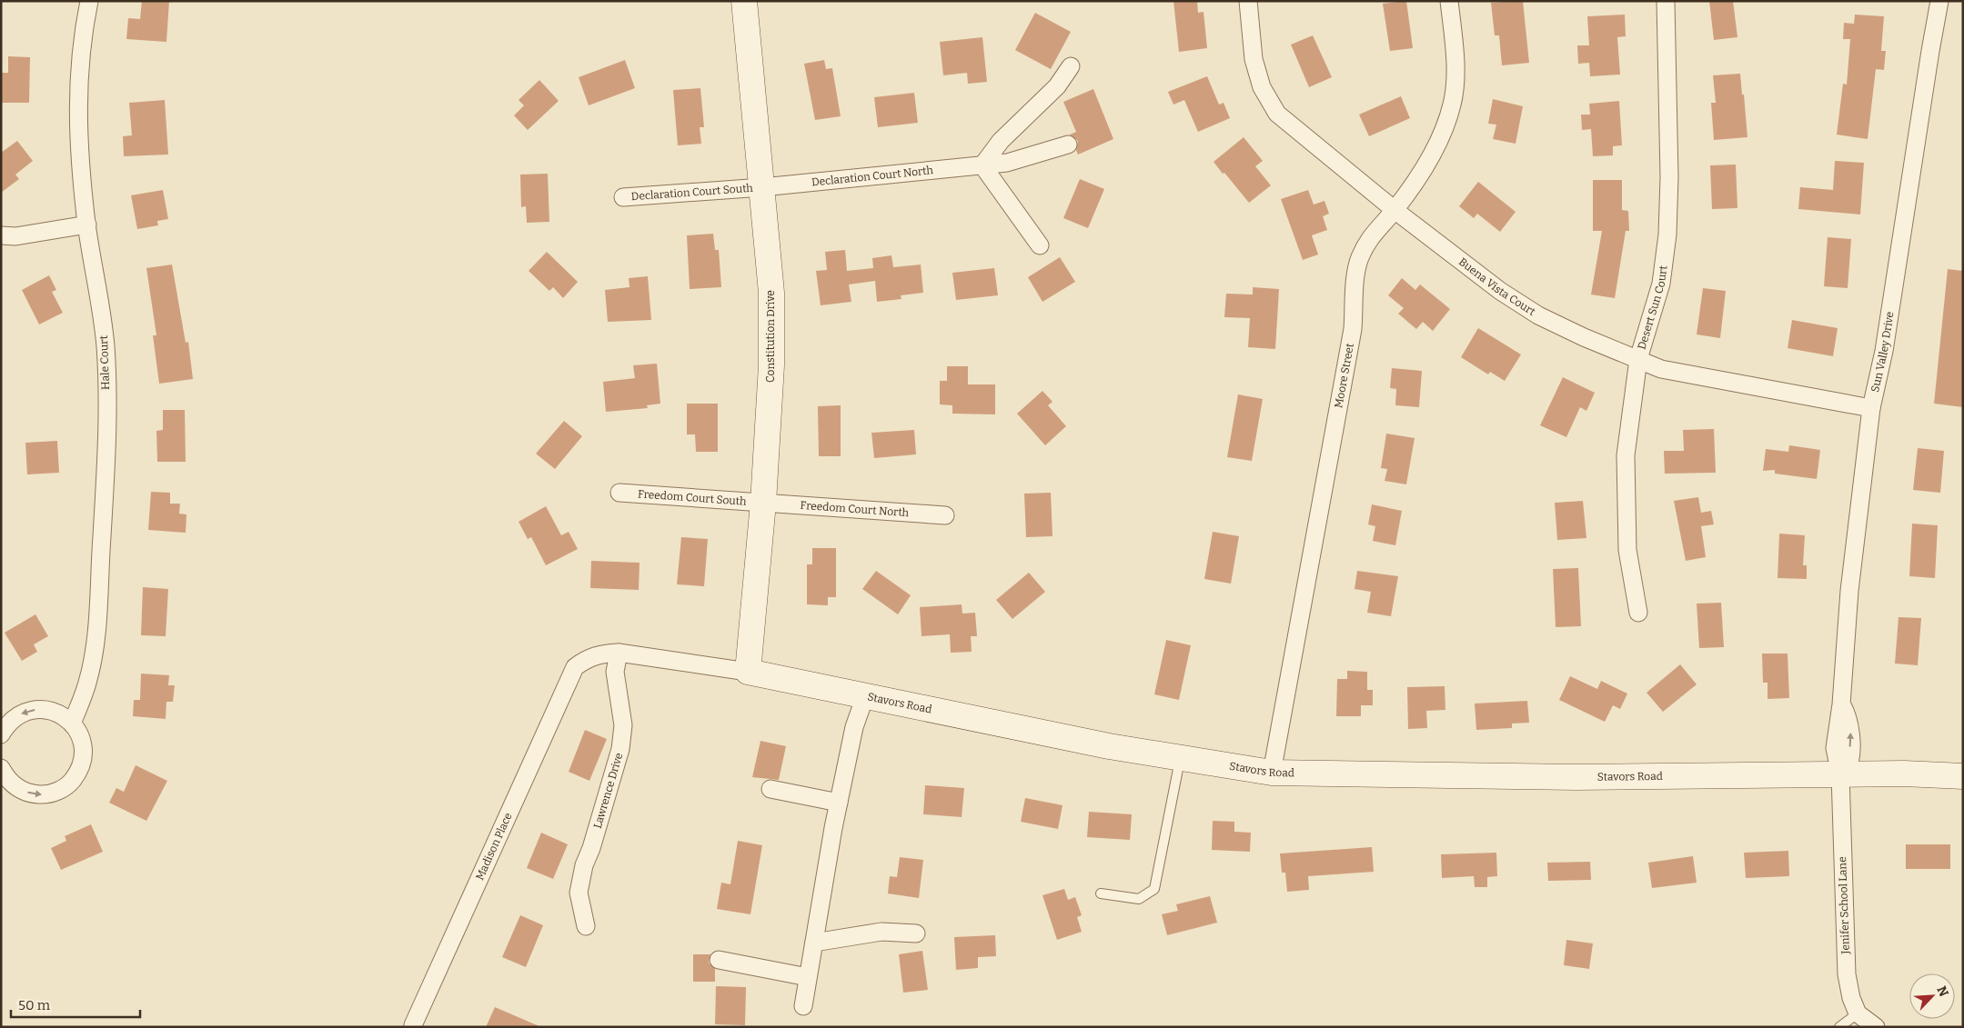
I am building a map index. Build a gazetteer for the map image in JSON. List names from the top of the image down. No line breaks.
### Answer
{"streets":{"street":["Declaration Court North","Declaration Court South","Buena Vista Court","Desert Sun Court","Constitution Drive","Sun Valley Drive","Hale Court","Moore Street","Freedom Court South","Freedom Court North","Stavors Road","Lawrence Drive","Madison Place","Jenifer School Lane"]},"crossings":[["Declaration Court North","Declaration Court South"],["Declaration Court North","Constitution Drive"],["Declaration Court South","Constitution Drive"],["Buena Vista Court","Desert Sun Court"],["Buena Vista Court","Sun Valley Drive"],["Buena Vista Court","Moore Street"],["Constitution Drive","Freedom Court South"],["Constitution Drive","Freedom Court North"],["Constitution Drive","Stavors Road"],["Sun Valley Drive","Stavors Road"],["Sun Valley Drive","Jenifer School Lane"],["Moore Street","Stavors Road"],["Freedom Court South","Freedom Court North"],["Stavors Road","Lawrence Drive"],["Stavors Road","Madison Place"],["Stavors Road","Jenifer School Lane"]],"scale_bar":"50 m","north":"top right"}
